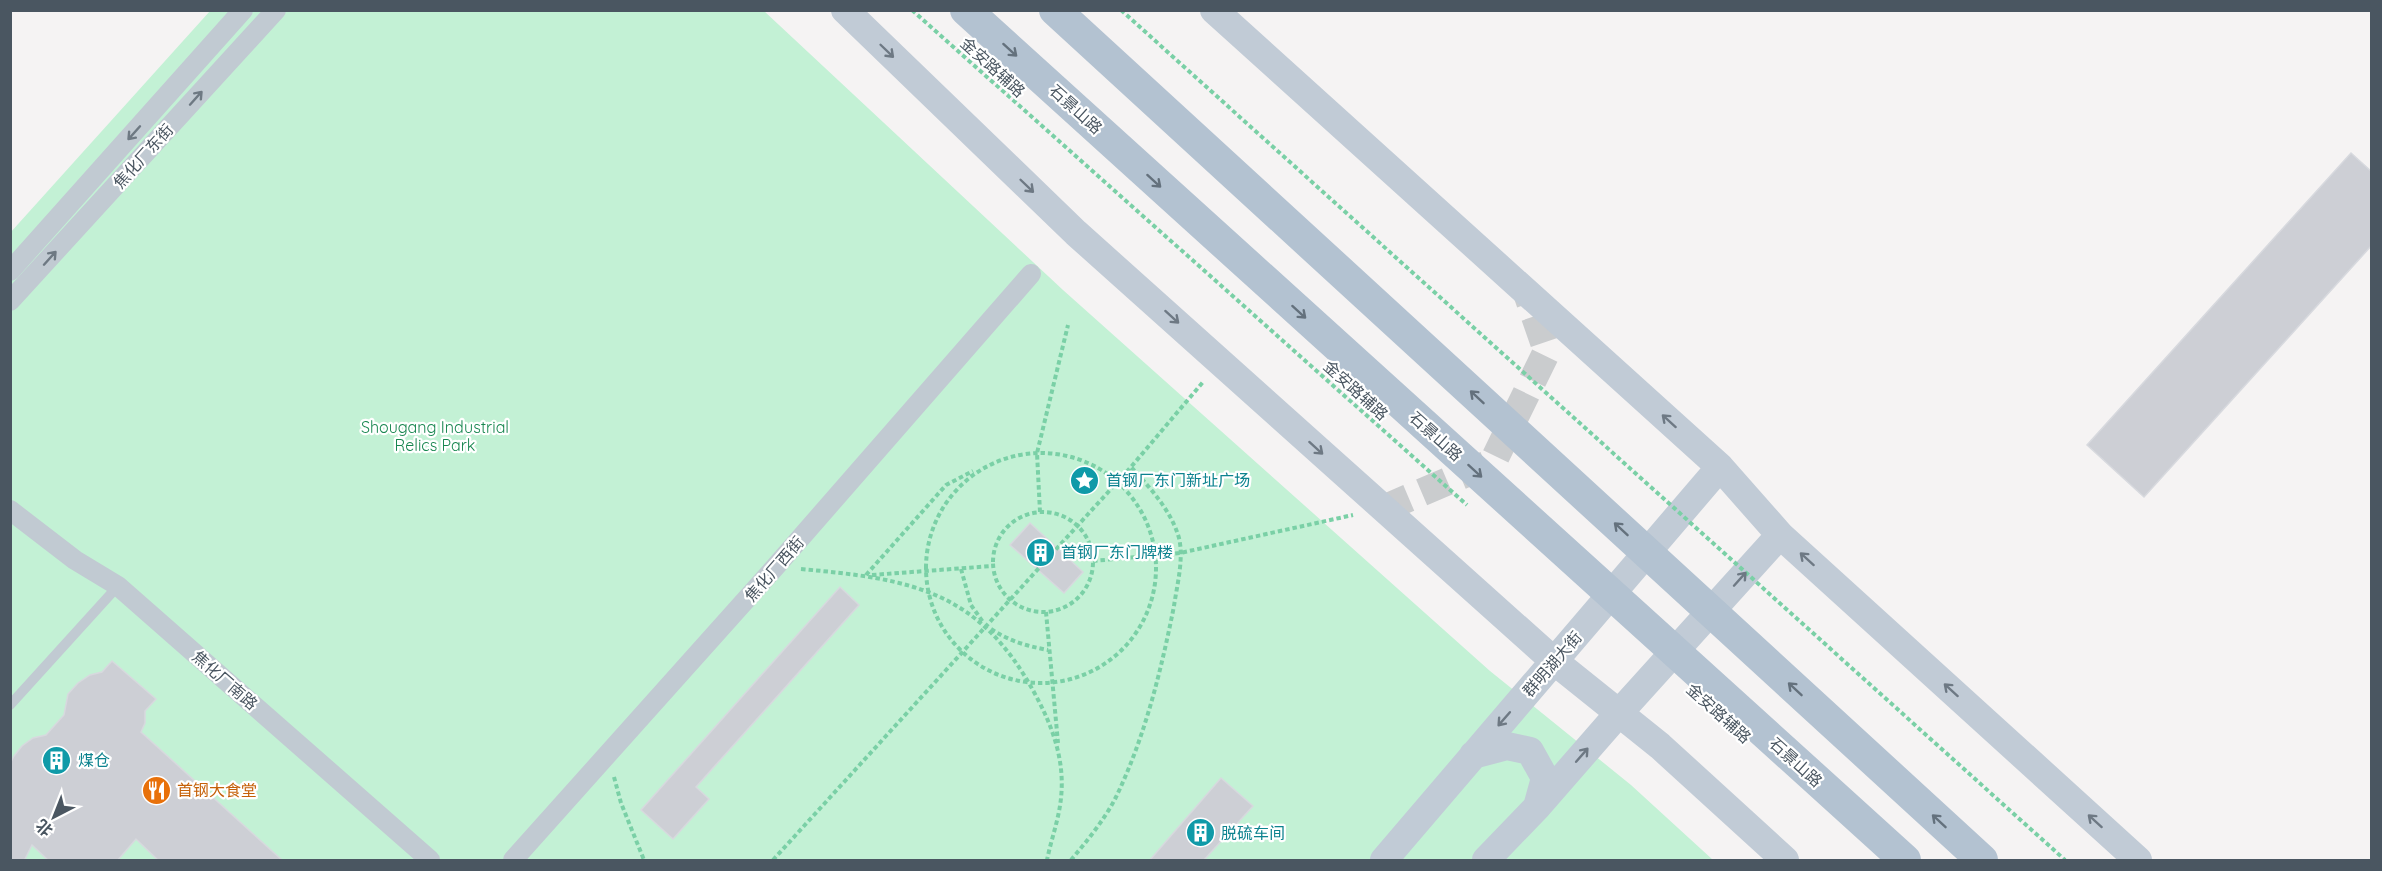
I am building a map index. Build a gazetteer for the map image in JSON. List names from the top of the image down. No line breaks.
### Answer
{"streets":{"main road":["石景山路"],"street":["焦化厂东街","焦化厂西街","群明湖大街","焦化厂南路"],"path":["金安路辅路"]},"parks":["Shougang Industrial Relics Park"],"places":{"place":["首钢厂东门新址广场"],"building":["首钢厂东门牌楼","煤仓","脱硫车间"],"restaurant":["首钢大食堂"]},"north":"bottom left"}
